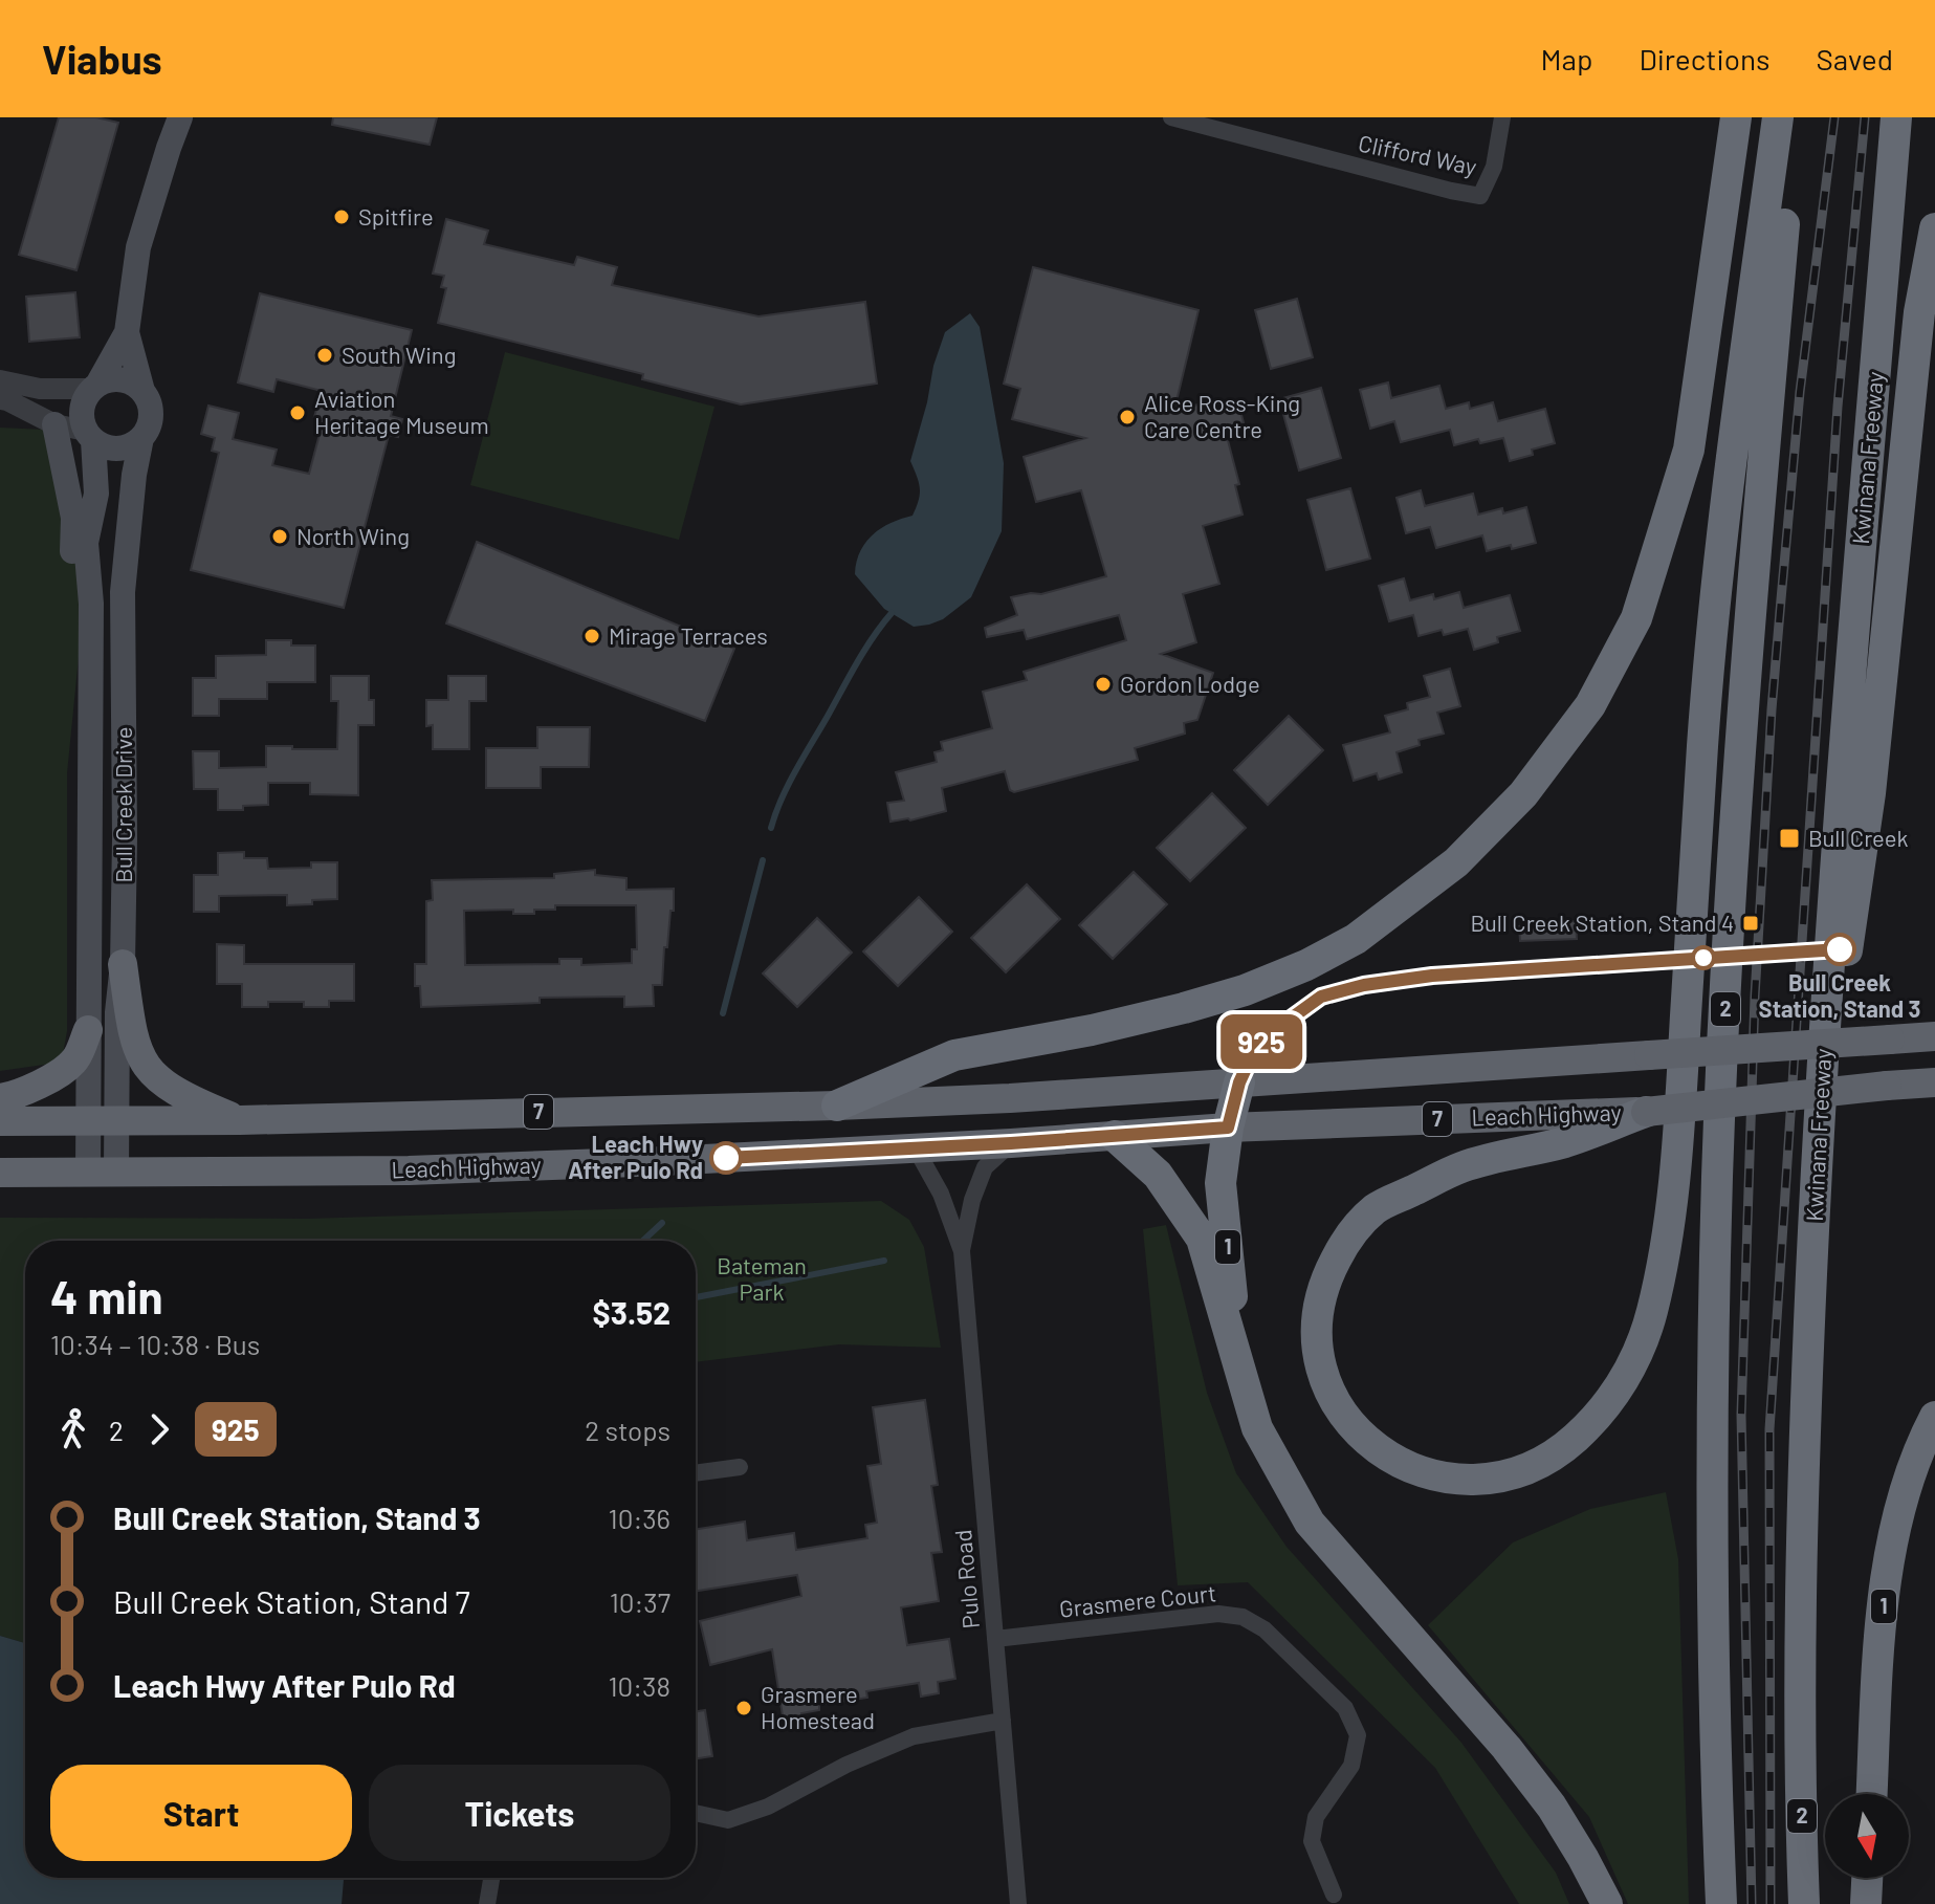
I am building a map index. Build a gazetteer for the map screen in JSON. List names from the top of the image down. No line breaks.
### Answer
{"streets":{"highway":["Kwinana Freeway","2","7","Leach Highway","1"],"main road":["Bull Creek Drive"],"street":["Clifford Way","Pulo Road","Grasmere Court"]},"crossings":[["Bull Creek Drive","7"],["Bull Creek Drive","Leach Highway"],["7","1"],["Leach Highway","1"],["Leach Highway","Pulo Road"],["Pulo Road","Grasmere Court"]],"parks":["Bateman Park"],"places":{"other":["Spitfire","South Wing","Aviation Heritage Museum","Alice Ross-King Care Centre","North Wing","Mirage Terraces","Gordon Lodge","Bull Creek Station, Stand 3","Leach Hwy After Pulo Rd","Grasmere Homestead"],"transit":["Bull Creek","Bull Creek Station, Stand 4"]},"lines":["bus line 925"],"north":"bottom","page":{"header":"Viabus","nav":["Map","Directions","Saved"],"on_map":"925","heading":["4 min","10:34 – 10:38 · Bus","$3.52"],"legs":["2","925","2 stops"],"list":[{"name":"Bull Creek Station, Stand 3","value":"10:36"},{"name":"Bull Creek Station, Stand 7","value":"10:37"},{"name":"Leach Hwy After Pulo Rd","value":"10:38"}],"buttons":["Start","Tickets"]}}
